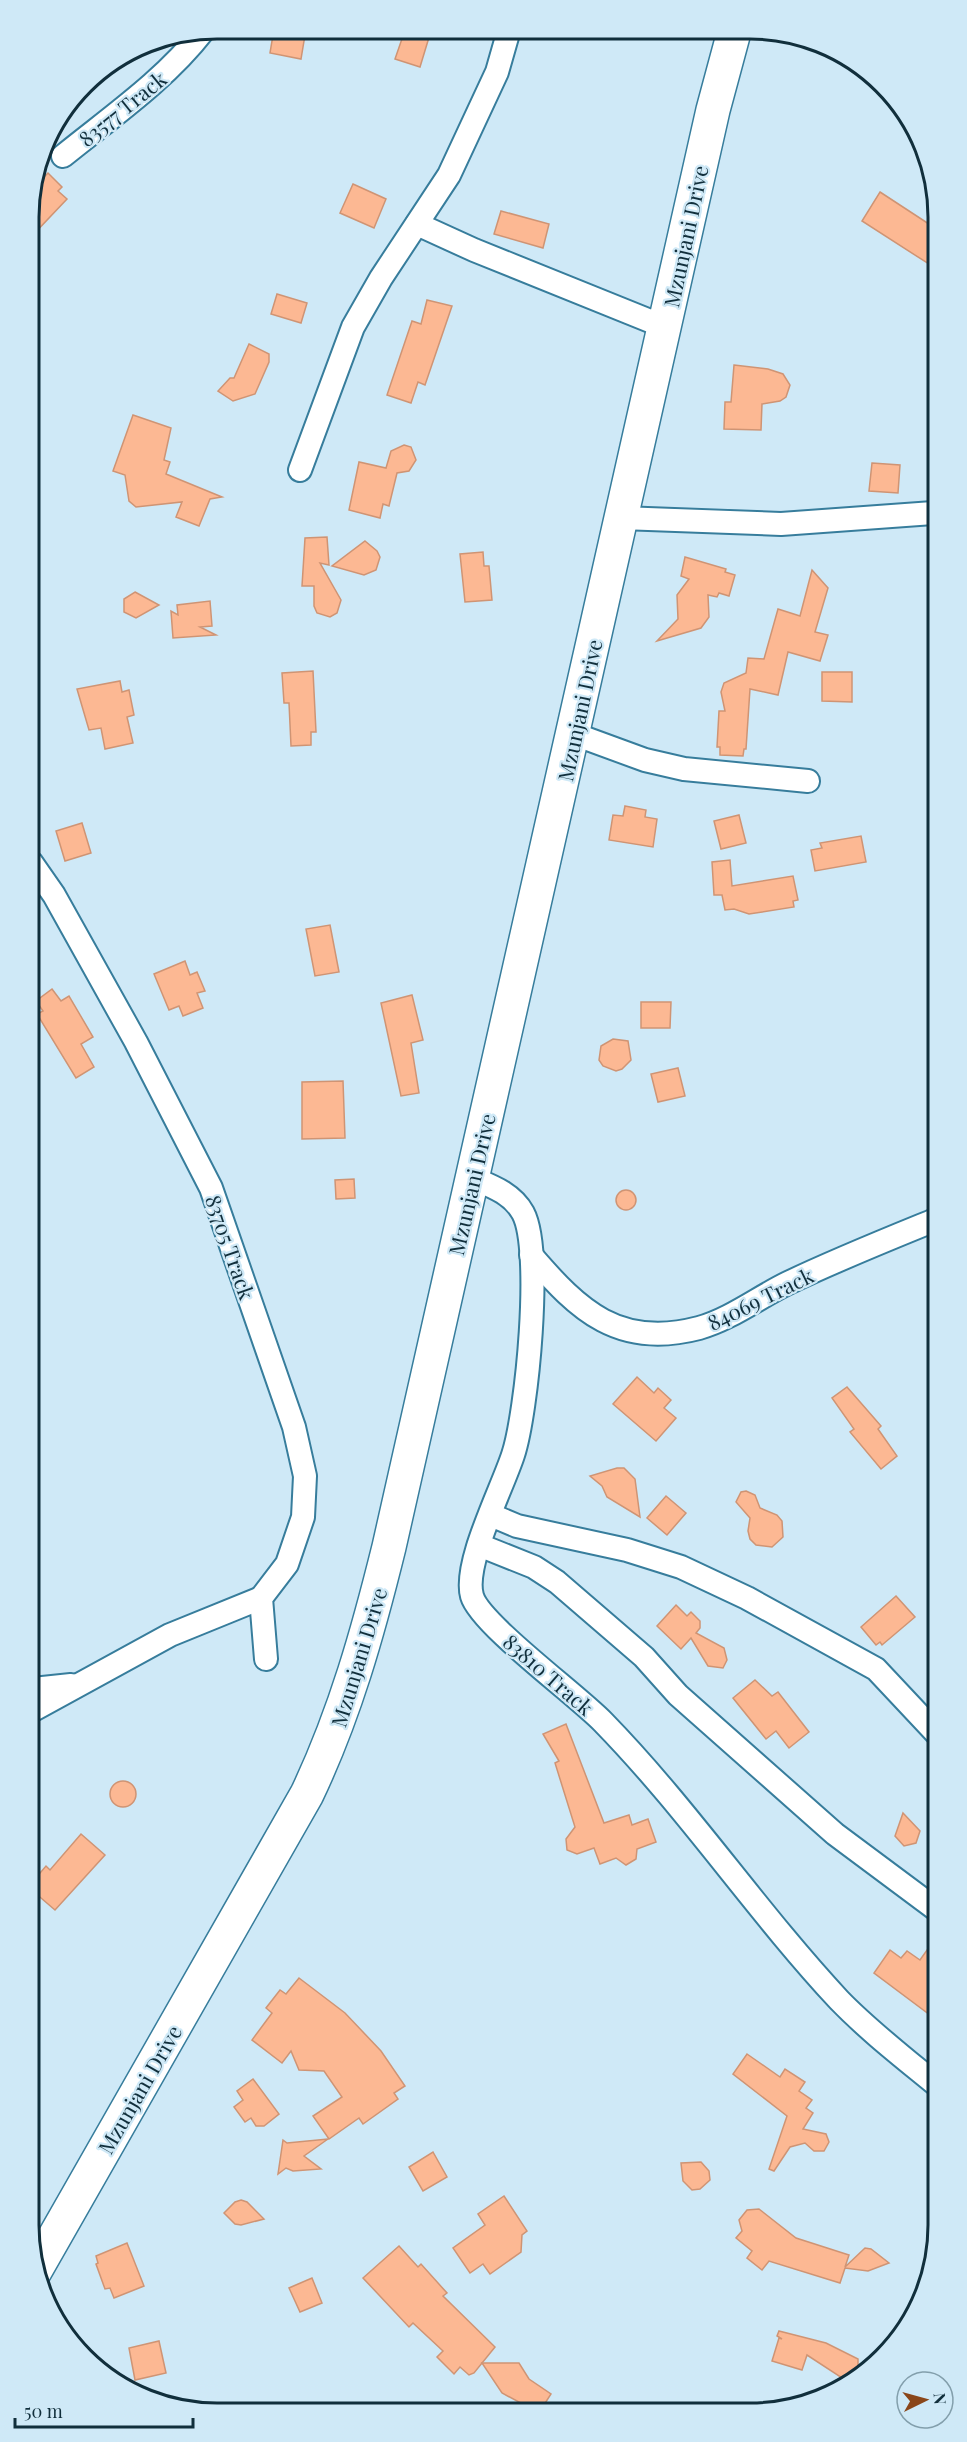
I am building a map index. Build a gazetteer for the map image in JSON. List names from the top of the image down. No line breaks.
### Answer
{"streets":{"main road":["Mzunjani Drive"],"street":["83577 Track","83705 Track","84069 Track","83810 Track"]},"crossings":[["Mzunjani Drive","83810 Track"],["84069 Track","83810 Track"]],"scale_bar":"50 m","north":"right"}
